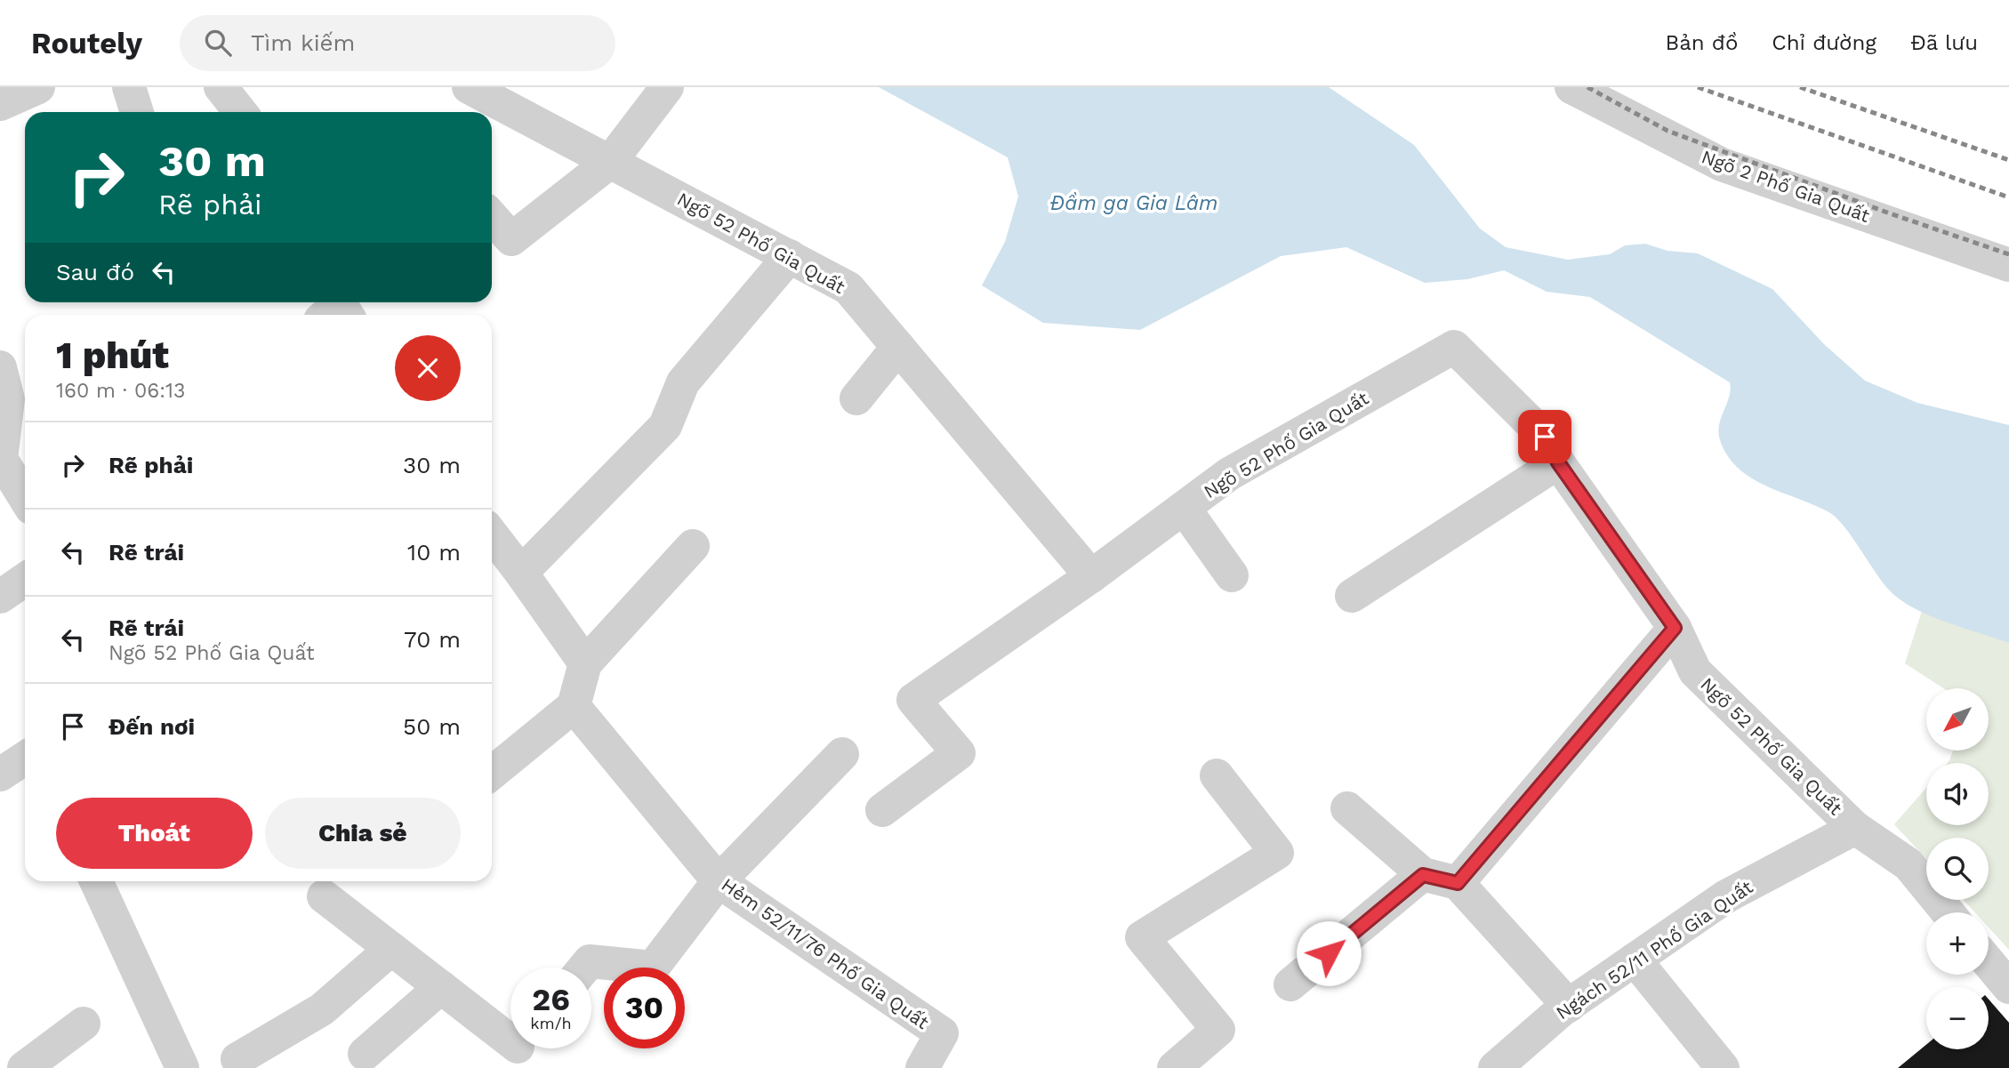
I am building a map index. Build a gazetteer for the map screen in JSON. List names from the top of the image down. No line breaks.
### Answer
{"streets":{"street":["Ngõ 2 Phố Gia Quất","Ngõ 52 Phố Gia Quất","Ngách 52/11 Phố Gia Quất","Hẻm 52/11/76 Phố Gia Quất"]},"crossings":[["Ngõ 52 Phố Gia Quất","Ngách 52/11 Phố Gia Quất"]],"water":["Đầm ga Gia Lâm"],"north":"bottom left","page":{"header":"Routely","search":"Tìm kiếm","nav":["Bản đồ","Chỉ đường","Đã lưu"],"turn":["30 m","Rẽ phải"],"then":"Sau đó","heading":["1 phút","160 m · 06:13"],"list":[{"name":"Rẽ phải","value":"30 m"},{"name":"Rẽ trái","value":"10 m"},{"name":"Rẽ trái","note":"Ngõ 52 Phố Gia Quất","value":"70 m"},{"name":"Đến nơi","value":"50 m"}],"map_buttons":["+","−"],"buttons":["Thoát","Chia sẻ"],"speed":"26 km/h","limit":"30"}}
